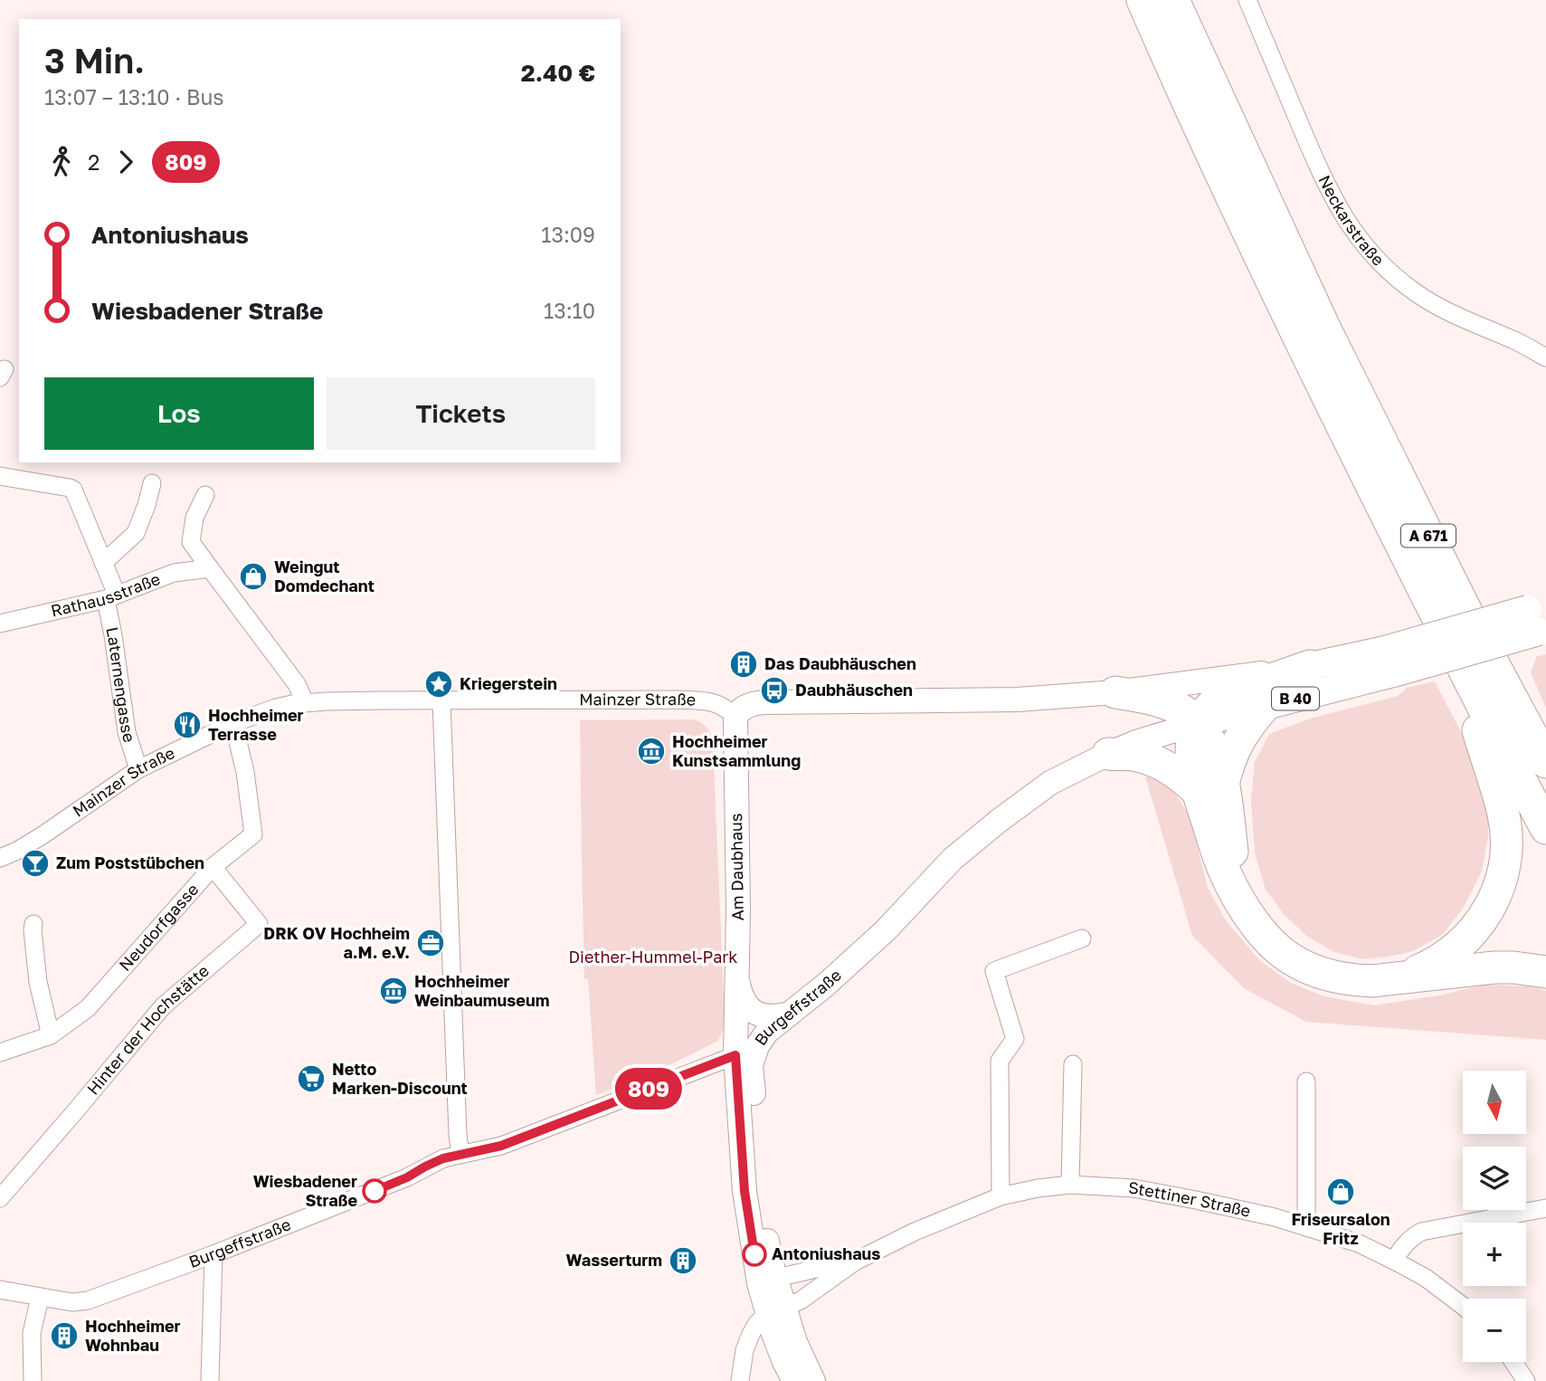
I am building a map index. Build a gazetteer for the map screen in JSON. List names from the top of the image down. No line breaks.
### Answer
{"streets":{"highway":["A 671"],"main road":["B 40","Am Daubhaus","Burgeffstraße"],"street":["Neckarstraße","Rathausstraße","Laternengasse","Mainzer Straße","Neudorfgasse","Hinter der Hochstätte","Stettiner Straße"]},"crossings":[["Rathausstraße","Laternengasse"],["Laternengasse","Mainzer Straße"],["B 40","Burgeffstraße"],["Mainzer Straße","Am Daubhaus"],["Mainzer Straße","Neudorfgasse"],["Am Daubhaus","Burgeffstraße"],["Am Daubhaus","Stettiner Straße"],["Neudorfgasse","Hinter der Hochstätte"]],"parks":["Diether-Hummel-Park"],"places":{"shop":["Weingut Domdechant","Friseursalon Fritz"],"building":["Das Daubhäuschen","Wasserturm","Hochheimer Wohnbau"],"place":["Kriegerstein"],"bus stop":["Daubhäuschen"],"restaurant":["Hochheimer Terrasse"],"museum":["Hochheimer Kunstsammlung","Hochheimer Weinbaumuseum"],"bar":["Zum Poststübchen"],"office":["DRK OV Hochheim a.M. e.V."],"supermarket":["Netto Marken-Discount"],"other":["Wiesbadener Straße","Antoniushaus"]},"lines":["bus line 809"],"north":"bottom","page":{"on_map":"809","heading":["3 Min.","13:07 – 13:10 · Bus","2.40 €"],"legs":["2","809"],"list":[{"name":"Antoniushaus","value":"13:09"},{"name":"Wiesbadener Straße","value":"13:10"}],"buttons":["Los","Tickets"],"map_buttons":["+","−"]}}
